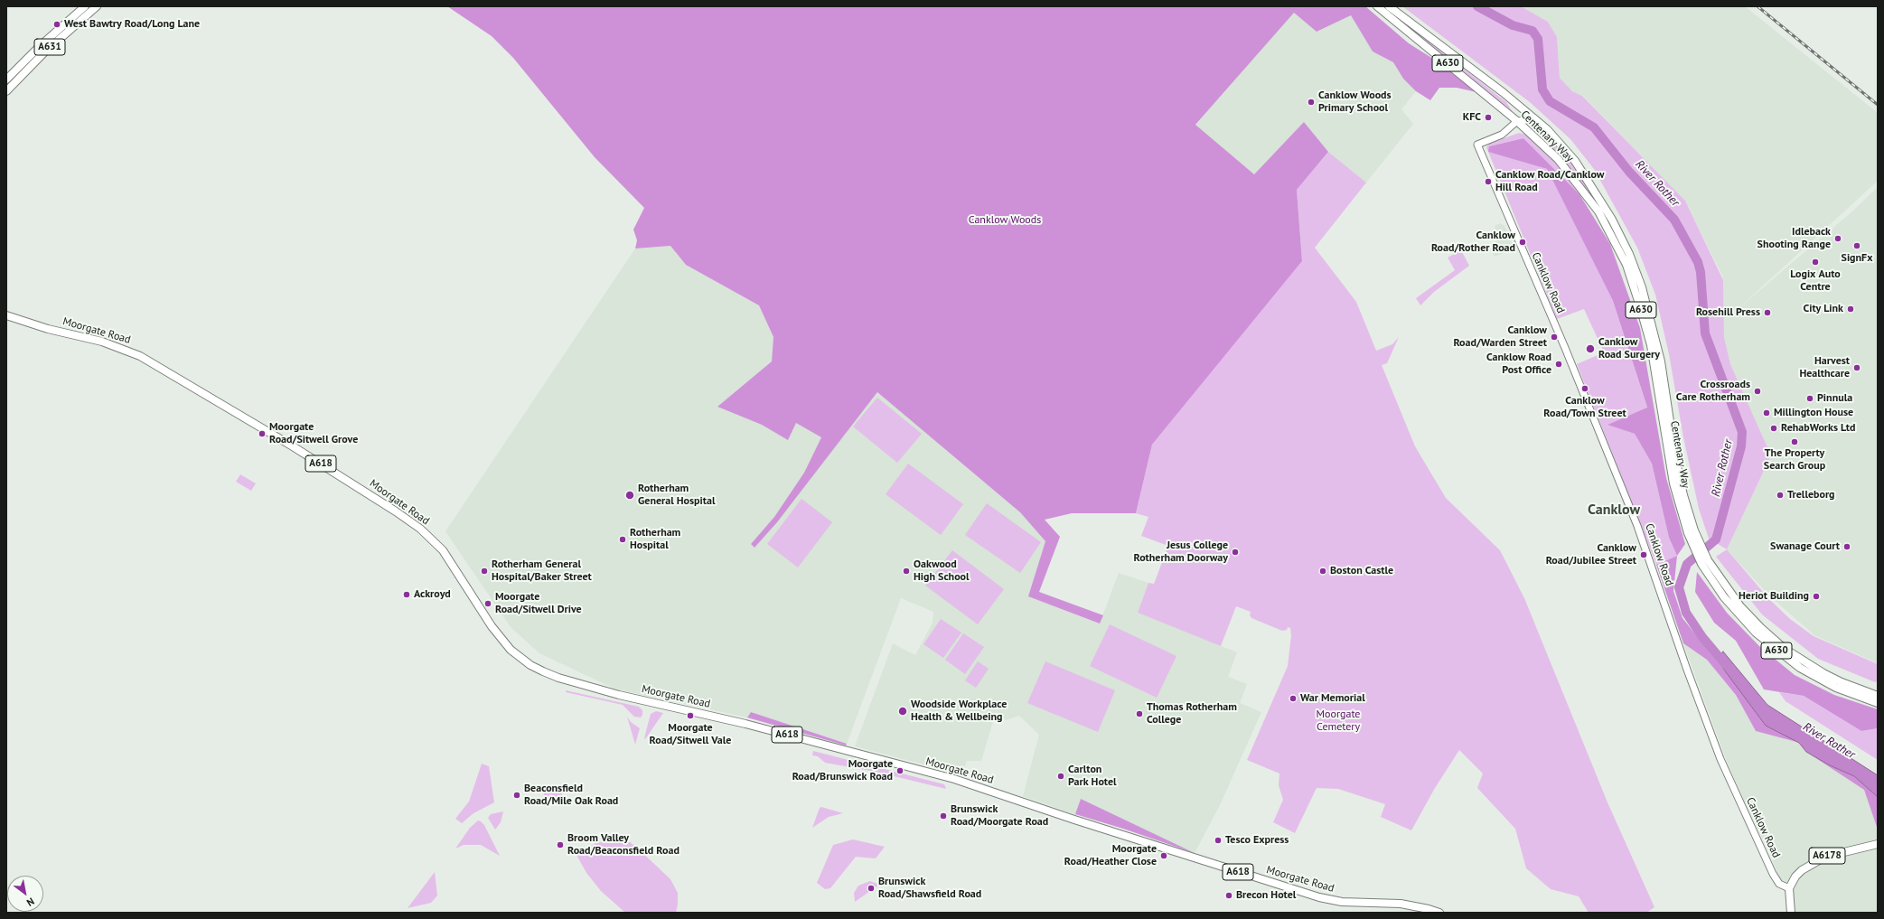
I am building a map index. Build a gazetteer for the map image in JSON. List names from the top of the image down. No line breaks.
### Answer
{"streets":{"main road":["A631","A630","Centenary Way","Moorgate Road","A618","A6178"],"street":["Canklow Road"]},"crossings":[["A630","Centenary Way"],["Centenary Way","Canklow Road"],["Canklow Road","A6178"]],"districts":["Canklow"],"water":["River Rother"],"parks":["Canklow Woods","Moorgate Cemetery"],"places":["West Bawtry Road/Long Lane","Canklow Woods Primary School","KFC","Canklow Road/Canklow Hill Road","Idleback Shooting Range","Canklow Road/Rother Road","SignFx","Logix Auto Centre","City Link","Rosehill Press","Canklow Road/Warden Street","Canklow Road Surgery","Canklow Road Post Office","Harvest Healthcare","Canklow Road/Town Street","Crossroads Care Rotherham","Pinnula","Millington House","RehabWorks Ltd","Moorgate Road/Sitwell Grove","The Property Search Group","Rotherham General Hospital","Trelleborg","Rotherham Hospital","Swanage Court","Jesus College Rotherham Doorway","Canklow Road/Jubilee Street","Rotherham General Hospital/Baker Street","Oakwood High School","Boston Castle","Ackroyd","Heriot Building","Moorgate Road/Sitwell Drive","War Memorial","Woodside Workplace Health & Wellbeing","Thomas Rotherham College","Moorgate Road/Sitwell Vale","Moorgate Road/Brunswick Road","Carlton Park Hotel","Beaconsfield Road/Mile Oak Road","Brunswick Road/Moorgate Road","Tesco Express","Broom Valley Road/Beaconsfield Road","Moorgate Road/Heather Close","Brunswick Road/Shawsfield Road","Brecon Hotel"],"north":"bottom right"}
